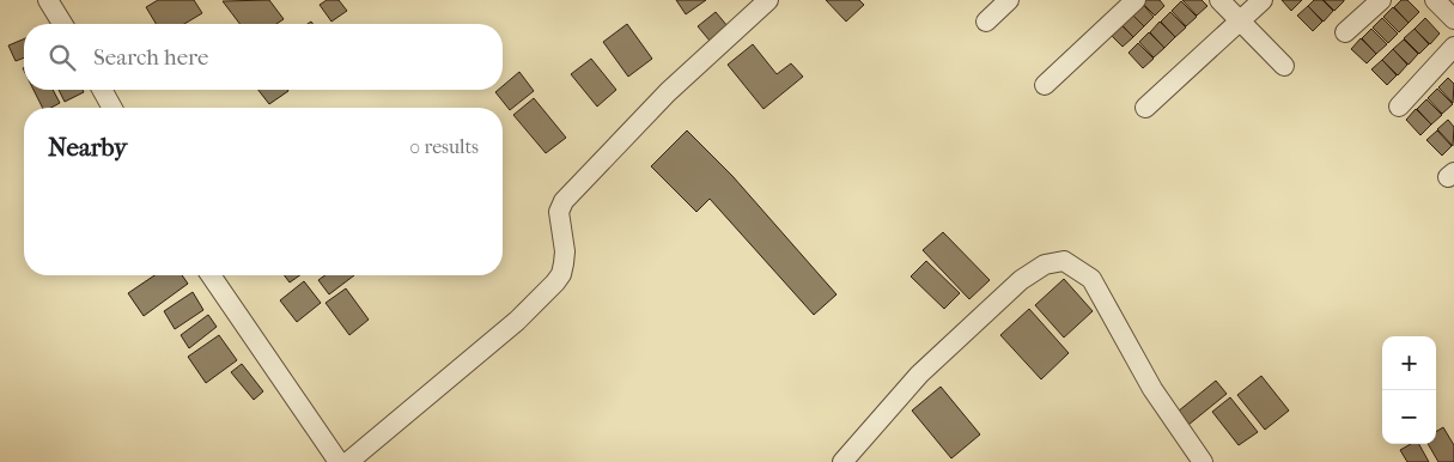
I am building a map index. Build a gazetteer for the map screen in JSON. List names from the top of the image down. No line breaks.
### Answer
{"page":{"search":"Search here","heading":["Nearby","0 results"],"map_buttons":["+","−"]}}
